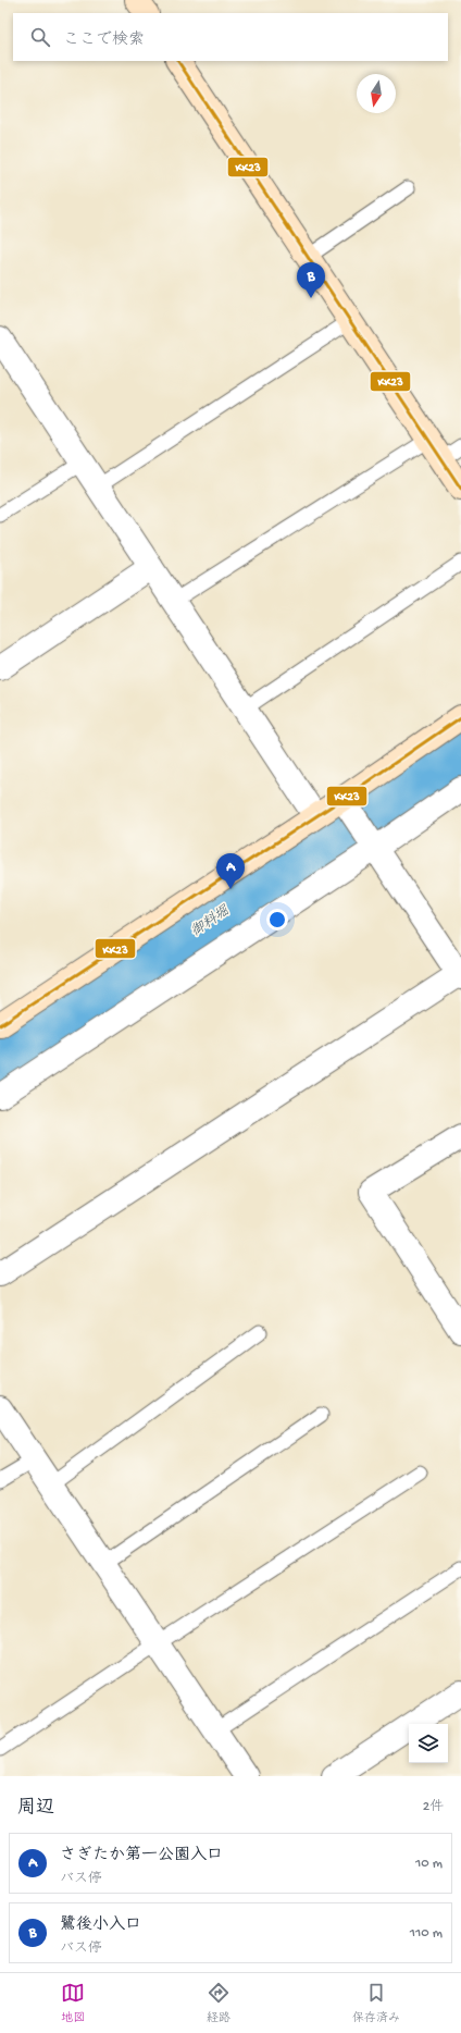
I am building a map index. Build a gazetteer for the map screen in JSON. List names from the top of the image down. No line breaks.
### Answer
{"water":["御料堀"],"lines":["transit line KK23"],"north":"bottom","page":{"search":"ここで検索","pins":["B","A"],"heading":["周辺","2件"],"list":[{"mark":"A","name":"さぎたか第一公園入口","note":"バス停","value":"10 m"},{"mark":"B","name":"鷺後小入口","note":"バス停","value":"110 m"}],"nav":["地図","経路","保存済み"]}}
